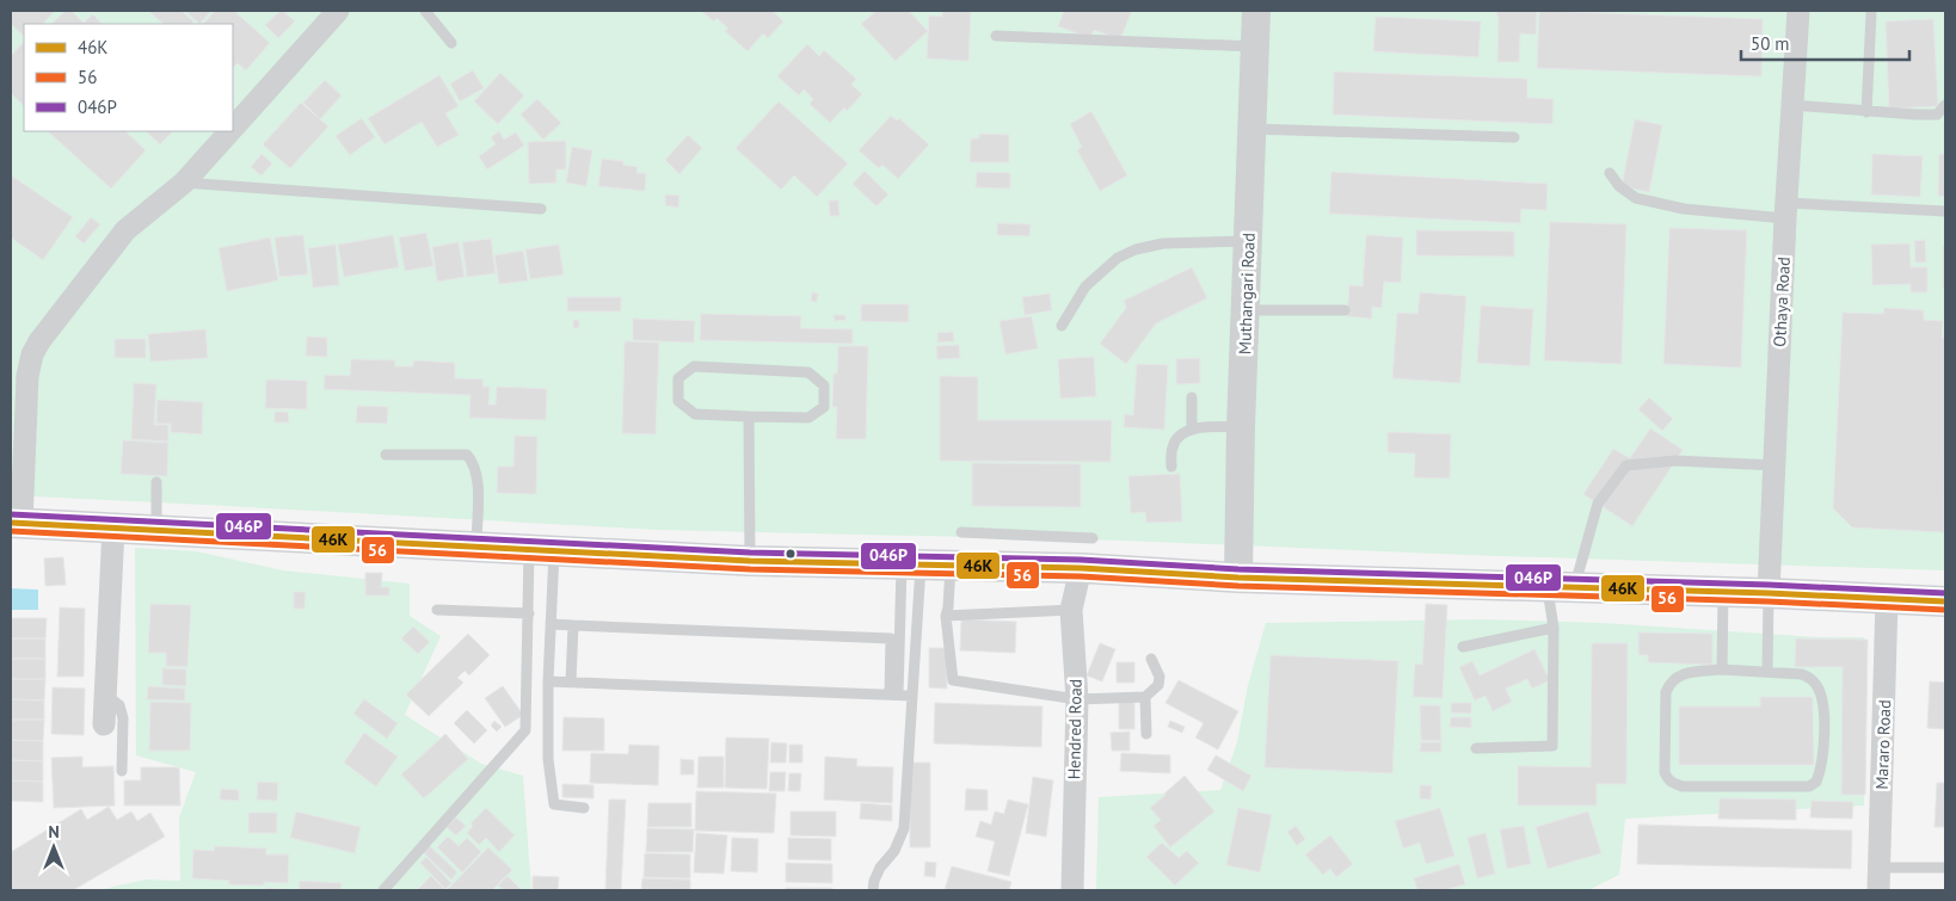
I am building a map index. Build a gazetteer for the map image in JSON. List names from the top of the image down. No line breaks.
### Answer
{"streets":{"street":["Muthangari Road","Othaya Road","Hendred Road","Mararo Road"]},"lines":["transit line 046P","transit line 46K","transit line 56"],"legend":["46K","56","046P"],"scale_bar":"50 m","north":"top"}
